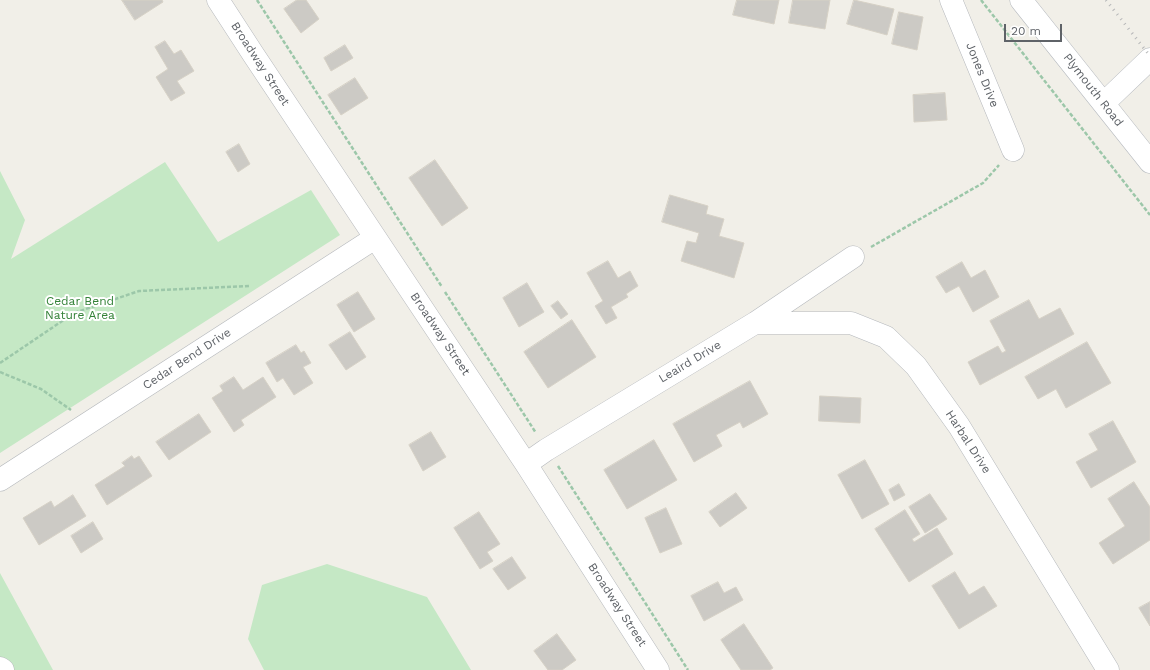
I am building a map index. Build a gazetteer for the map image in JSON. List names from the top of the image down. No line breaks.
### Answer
{"streets":{"street":["Broadway Street","Jones Drive","Plymouth Road","Cedar Bend Drive","Leaird Drive","Harbal Drive"]},"crossings":[["Broadway Street","Cedar Bend Drive"],["Broadway Street","Leaird Drive"],["Leaird Drive","Harbal Drive"]],"parks":["Cedar Bend Nature Area"],"scale_bar":"20 m"}
